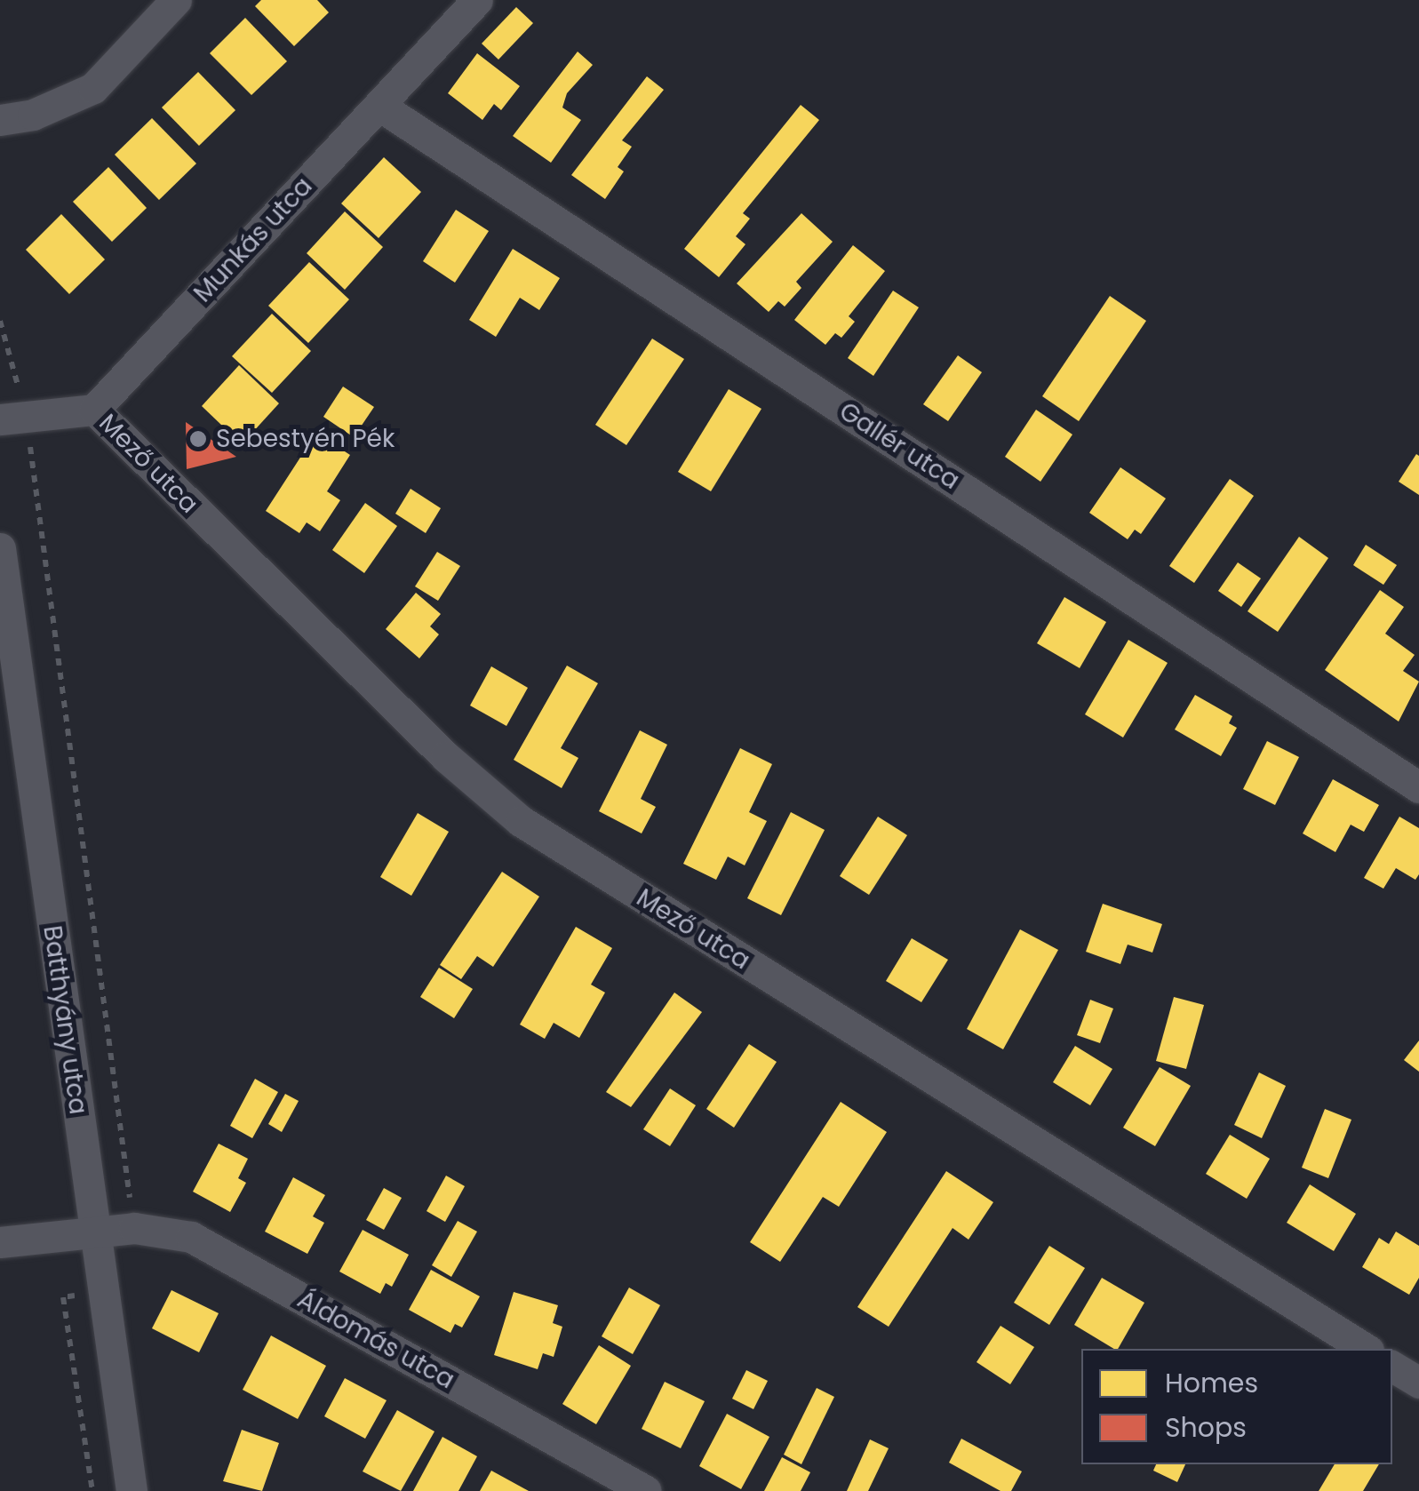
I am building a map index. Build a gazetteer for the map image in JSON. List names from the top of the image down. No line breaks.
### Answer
{"streets":{"street":["Munkás utca","Gallér utca","Mező utca","Batthyány utca","Áldomás utca"]},"crossings":[["Munkás utca","Gallér utca"],["Munkás utca","Mező utca"],["Batthyány utca","Áldomás utca"]],"places":["Sebestyén Pék"],"legend":["Homes","Shops"]}
